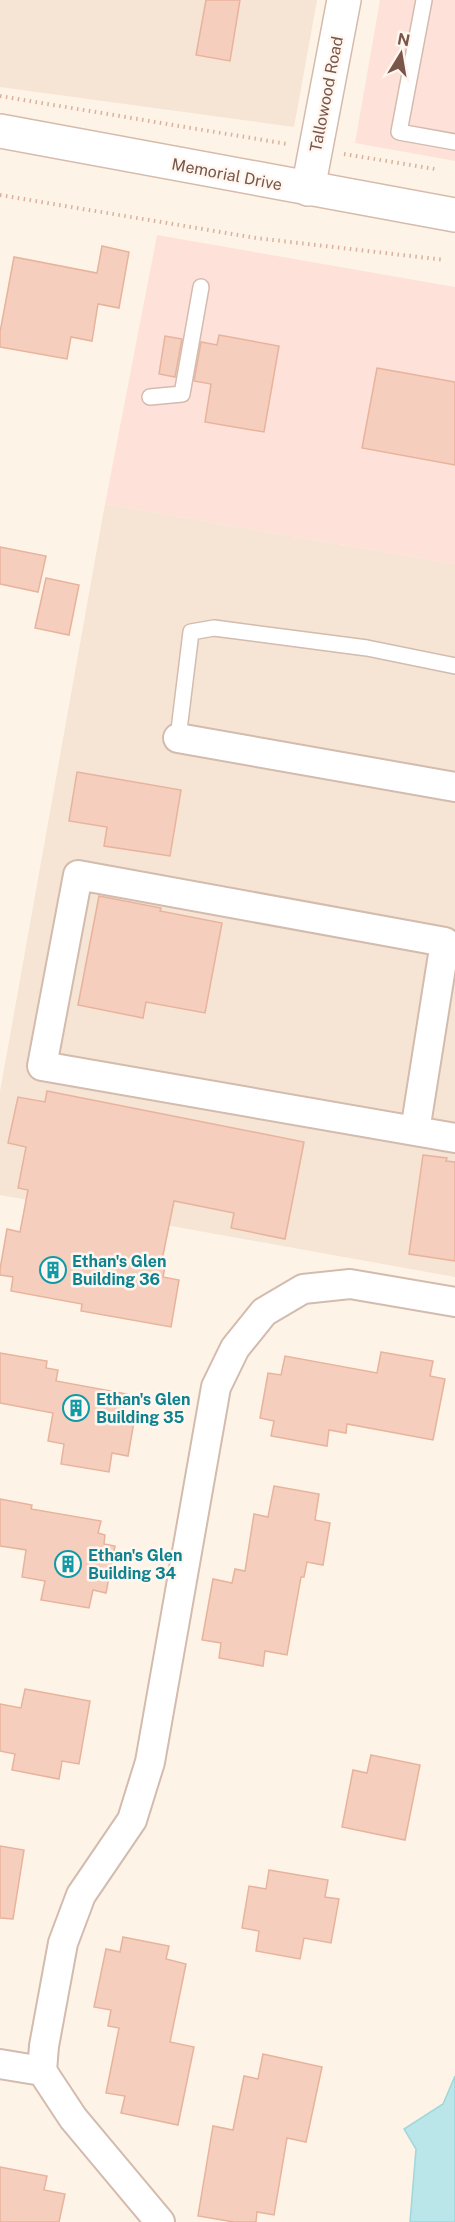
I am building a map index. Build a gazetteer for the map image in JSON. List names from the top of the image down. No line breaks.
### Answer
{"streets":{"main road":["Tallowood Road","Memorial Drive"]},"crossings":[["Tallowood Road","Memorial Drive"]],"places":{"building":["Ethan's Glen Building 36","Ethan's Glen Building 35","Ethan's Glen Building 34"]},"north":"top"}
